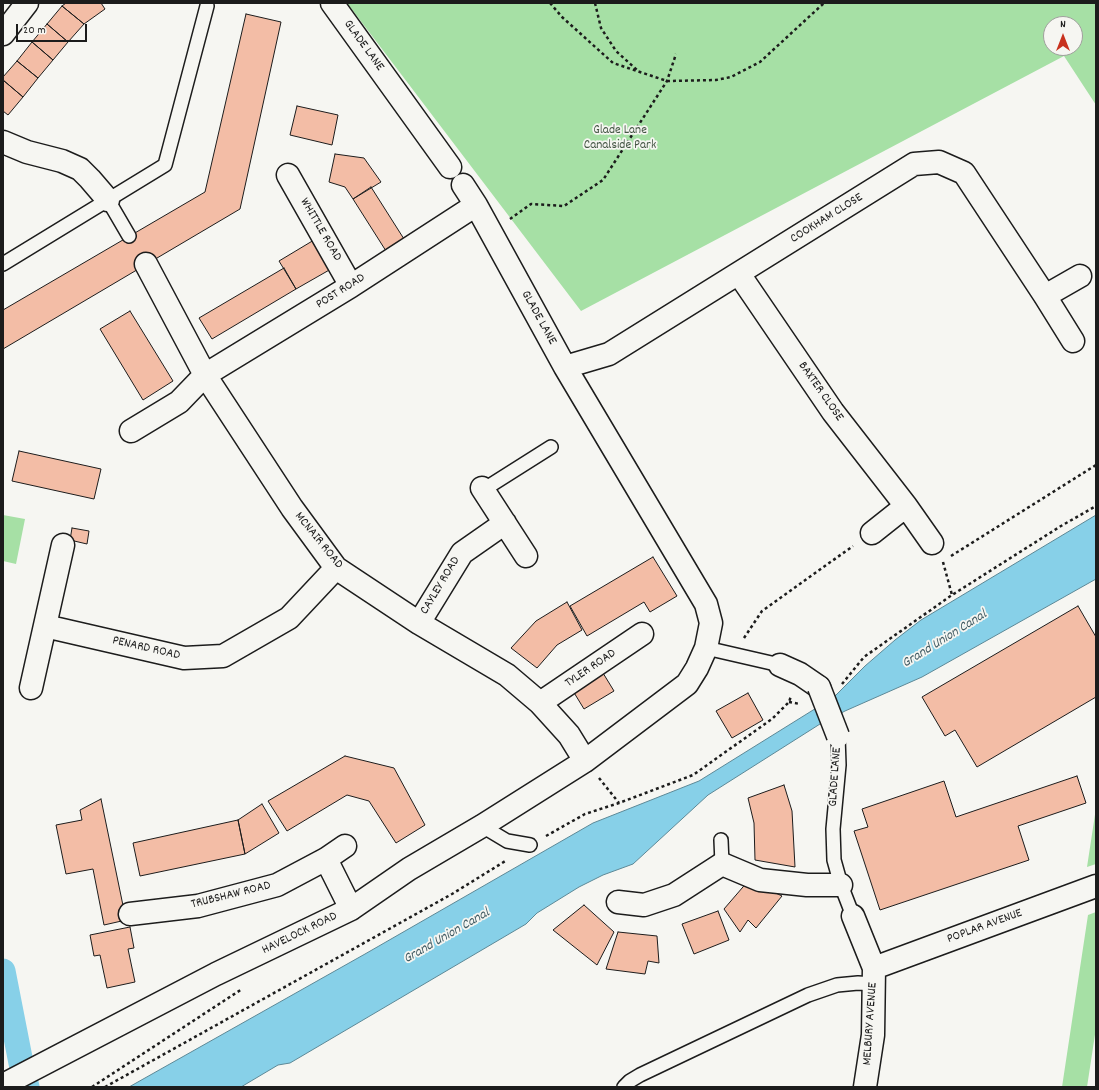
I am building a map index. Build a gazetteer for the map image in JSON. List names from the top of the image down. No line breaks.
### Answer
{"streets":{"street":["GLADE LANE","COOKHAM CLOSE","WHITTLE ROAD","POST ROAD","BAXTER CLOSE","MCNAIR ROAD","CAYLEY ROAD","PENARD ROAD","TYLER ROAD","TRUBSHAW ROAD","POPLAR AVENUE","HAVELOCK ROAD","MELBURY AVENUE"]},"crossings":[["GLADE LANE","COOKHAM CLOSE"],["GLADE LANE","POST ROAD"],["GLADE LANE","MCNAIR ROAD"],["GLADE LANE","HAVELOCK ROAD"],["GLADE LANE","MELBURY AVENUE"],["COOKHAM CLOSE","BAXTER CLOSE"],["WHITTLE ROAD","POST ROAD"],["POST ROAD","MCNAIR ROAD"],["MCNAIR ROAD","CAYLEY ROAD"],["MCNAIR ROAD","PENARD ROAD"],["MCNAIR ROAD","TYLER ROAD"],["MCNAIR ROAD","HAVELOCK ROAD"],["POPLAR AVENUE","MELBURY AVENUE"]],"water":["Grand Union Canal"],"parks":["Glade Lane Canalside Park"],"scale_bar":"20 m","north":"top"}
